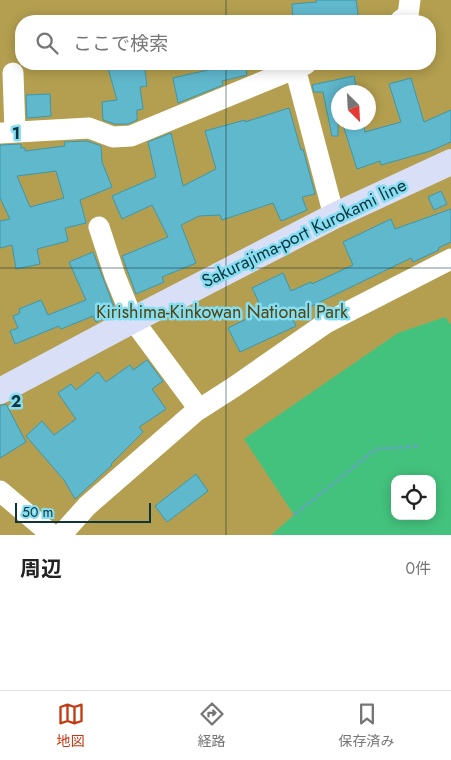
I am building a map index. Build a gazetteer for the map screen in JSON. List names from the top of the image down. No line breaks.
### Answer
{"streets":{"main road":["Sakurajima-port Kurokami line"]},"parks":["Kirishima-Kinkowan National Park"],"scale_bar":"50 m","north":"bottom right","page":{"search":"ここで検索","scale":"50 m","heading":["周辺","0件"],"nav":["地図","経路","保存済み"]},"grid":{"rows":["1","2"]}}
